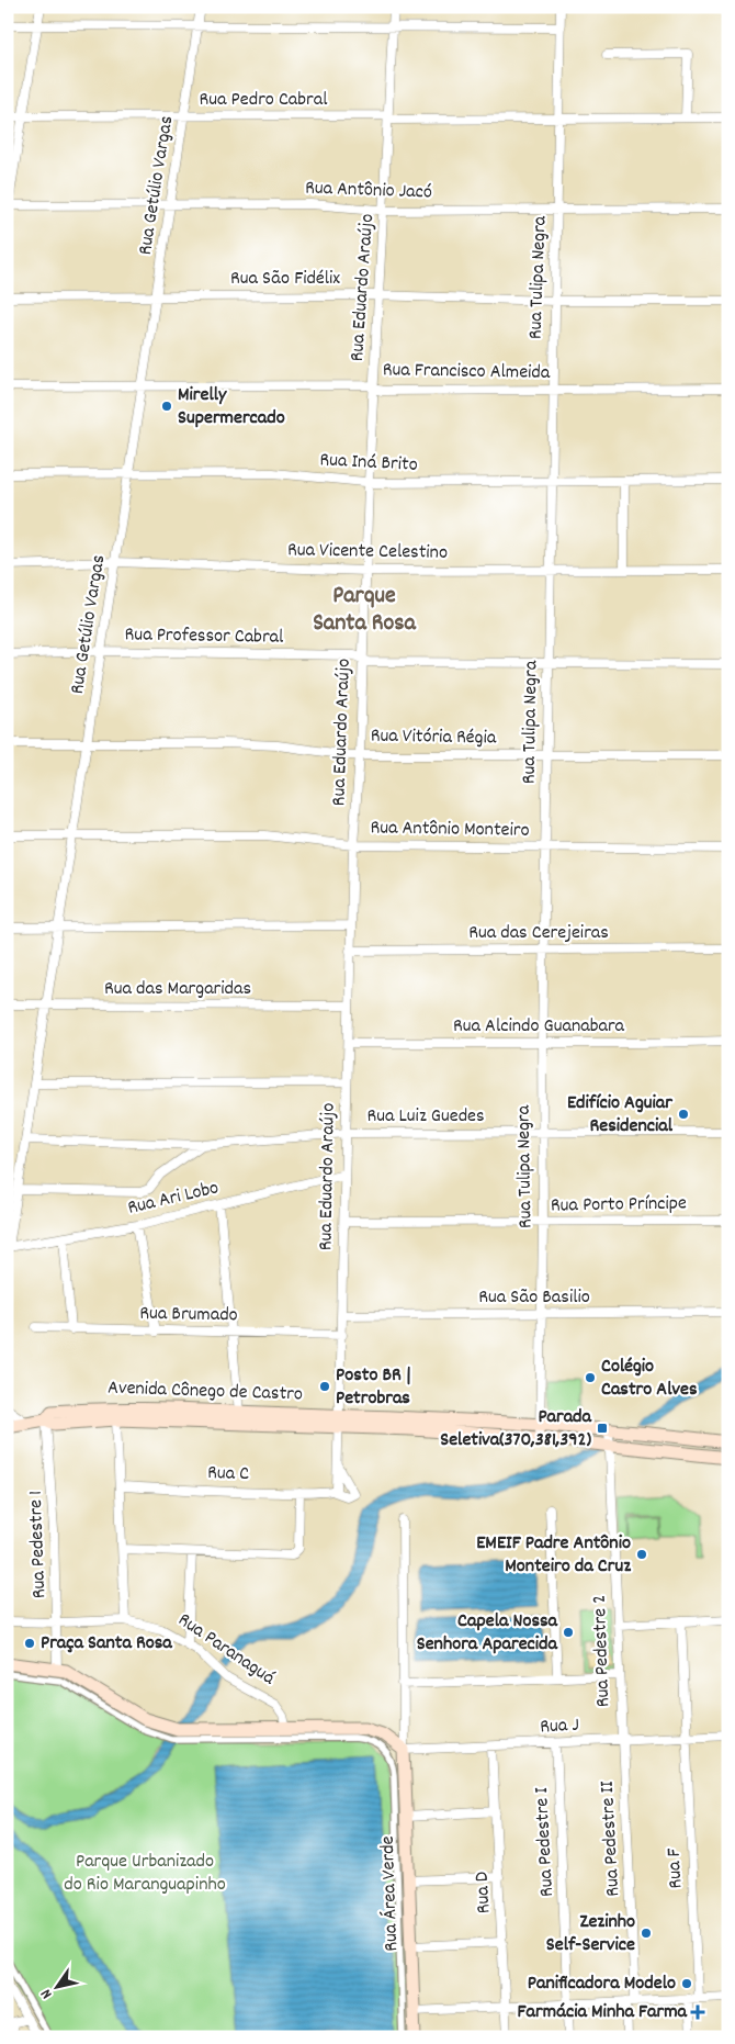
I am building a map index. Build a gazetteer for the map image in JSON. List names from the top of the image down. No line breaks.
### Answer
{"streets":{"main road":["Avenida Cônego de Castro","Rua Área Verde"],"street":["Rua Pedro Cabral","Rua Getúlio Vargas","Rua Antônio Jacó","Rua Tulipa Negra","Rua São Fidélix","Rua Eduardo Araújo","Rua Francisco Almeida","Rua Iná Brito","Rua Vicente Celestino","Rua Professor Cabral","Rua Vitória Régia","Rua Antônio Monteiro","Rua das Cerejeiras","Rua das Margaridas","Rua Alcindo Guanabara","Rua Luiz Guedes","Rua Ari Lobo","Rua Porto Príncipe","Rua São Basilio","Rua Brumado","Rua C","Rua Pedestre 1","Rua Paranaguá","Rua Pedestre 2","Rua J","Rua Pedestre II","Rua Pedestre I","Rua F","Rua D"]},"crossings":[["Rua Pedro Cabral","Rua Getúlio Vargas"],["Rua Pedro Cabral","Rua Tulipa Negra"],["Rua Pedro Cabral","Rua Eduardo Araújo"],["Rua Getúlio Vargas","Rua Antônio Jacó"],["Rua Getúlio Vargas","Rua São Fidélix"],["Rua Getúlio Vargas","Rua Francisco Almeida"],["Rua Getúlio Vargas","Rua Iná Brito"],["Rua Getúlio Vargas","Rua Vicente Celestino"],["Rua Getúlio Vargas","Rua Professor Cabral"],["Rua Getúlio Vargas","Rua Vitória Régia"],["Rua Getúlio Vargas","Rua Antônio Monteiro"],["Rua Getúlio Vargas","Rua das Margaridas"],["Rua Getúlio Vargas","Rua Luiz Guedes"],["Rua Getúlio Vargas","Rua Ari Lobo"],["Rua Antônio Jacó","Rua Tulipa Negra"],["Rua Antônio Jacó","Rua Eduardo Araújo"],["Rua Tulipa Negra","Rua São Fidélix"],["Rua Tulipa Negra","Rua Francisco Almeida"],["Rua Tulipa Negra","Rua Iná Brito"],["Rua Tulipa Negra","Rua Vicente Celestino"],["Rua Tulipa Negra","Rua Professor Cabral"],["Rua Tulipa Negra","Rua Vitória Régia"],["Rua Tulipa Negra","Rua Antônio Monteiro"],["Rua Tulipa Negra","Rua das Cerejeiras"],["Rua Tulipa Negra","Rua Alcindo Guanabara"],["Rua Tulipa Negra","Rua Luiz Guedes"],["Rua Tulipa Negra","Rua Porto Príncipe"],["Rua Tulipa Negra","Rua São Basilio"],["Rua Tulipa Negra","Avenida Cônego de Castro"],["Rua São Fidélix","Rua Eduardo Araújo"],["Rua Eduardo Araújo","Rua Francisco Almeida"],["Rua Eduardo Araújo","Rua Iná Brito"],["Rua Eduardo Araújo","Rua Vicente Celestino"],["Rua Eduardo Araújo","Rua Professor Cabral"],["Rua Eduardo Araújo","Rua Vitória Régia"],["Rua Eduardo Araújo","Rua Antônio Monteiro"],["Rua Eduardo Araújo","Rua das Cerejeiras"],["Rua Eduardo Araújo","Rua das Margaridas"],["Rua Eduardo Araújo","Rua Alcindo Guanabara"],["Rua Eduardo Araújo","Rua Luiz Guedes"],["Rua Eduardo Araújo","Rua Ari Lobo"],["Rua Eduardo Araújo","Rua Porto Príncipe"],["Rua Eduardo Araújo","Rua São Basilio"],["Rua Eduardo Araújo","Rua Brumado"],["Rua Eduardo Araújo","Avenida Cônego de Castro"],["Rua Eduardo Araújo","Rua C"],["Avenida Cônego de Castro","Rua Pedestre 1"],["Avenida Cônego de Castro","Rua Pedestre 2"],["Rua Pedestre 1","Rua Paranaguá"],["Rua Pedestre 2","Rua J"],["Rua Pedestre 2","Rua Pedestre II"],["Rua J","Rua Pedestre II"],["Rua J","Rua Pedestre I"],["Rua J","Rua F"],["Rua J","Rua D"]],"districts":["Parque Santa Rosa"],"parks":["Parque Urbanizado do Rio Maranguapinho"],"places":{"other":["Mirelly Supermercado","Edifício Aguiar Residencial","Colégio Castro Alves","Posto BR | Petrobras","EMEIF Padre Antônio Monteiro da Cruz","Capela Nossa Senhora Aparecida","Praça Santa Rosa","Zezinho Self-Service","Panificadora Modelo"],"transit":["Parada Seletiva(370,381,392)"],"health":["Farmácia Minha Farma"]},"north":"bottom left"}
